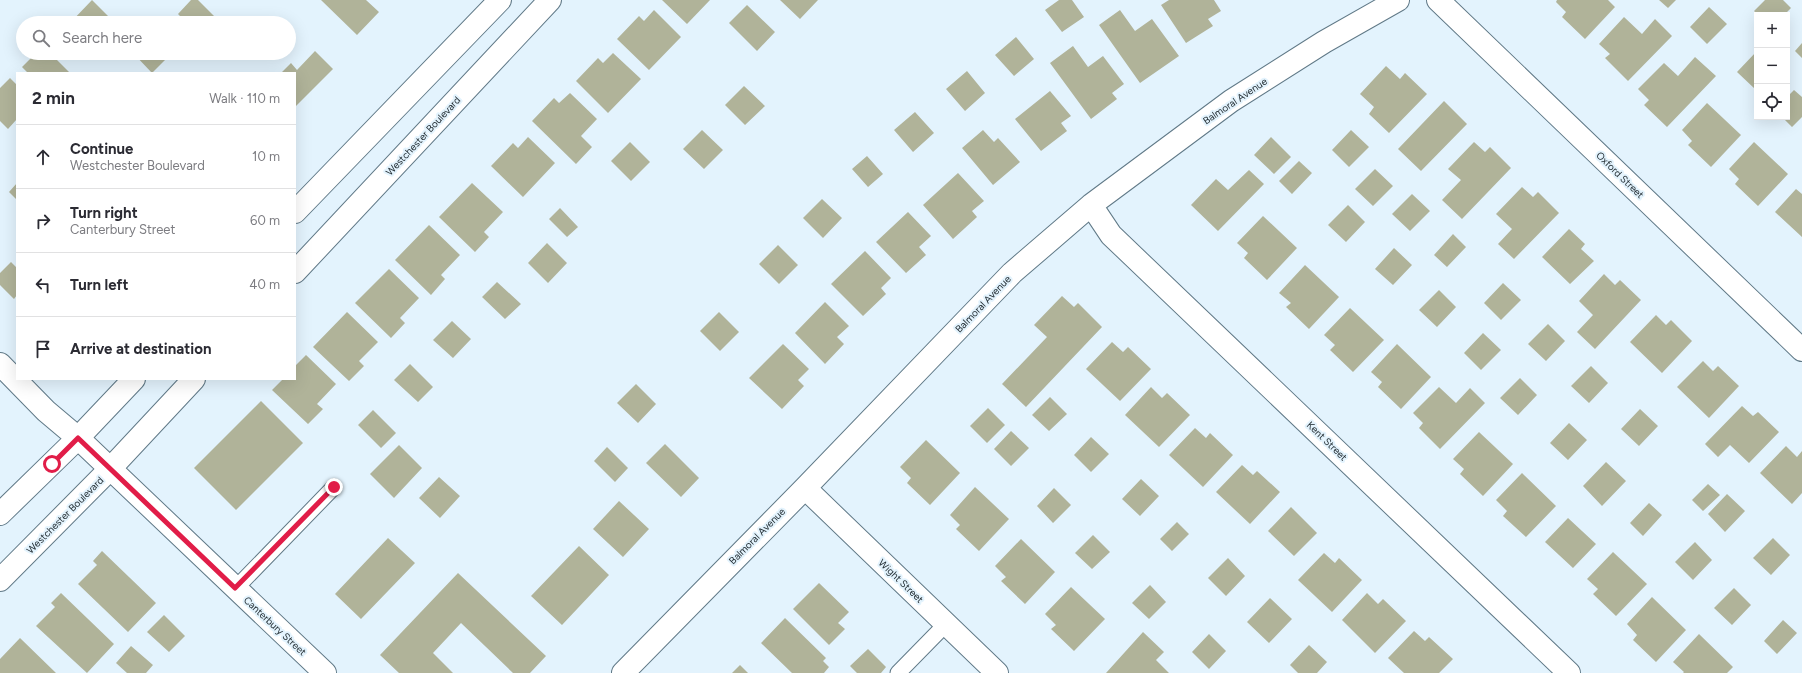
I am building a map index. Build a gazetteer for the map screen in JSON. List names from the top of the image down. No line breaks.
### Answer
{"streets":{"street":["Balmoral Avenue","Westchester Boulevard","Oxford Street","Kent Street","Wight Street","Canterbury Street"]},"crossings":[["Balmoral Avenue","Kent Street"],["Balmoral Avenue","Wight Street"],["Westchester Boulevard","Canterbury Street"]],"page":{"map_buttons":["+","−"],"search":"Search here","heading":["2 min","Walk · 110 m"],"list":[["Continue","Westchester Boulevard","10 m"],["Turn right","Canterbury Street","60 m"],["Turn left","40 m"],"Arrive at destination"]}}
